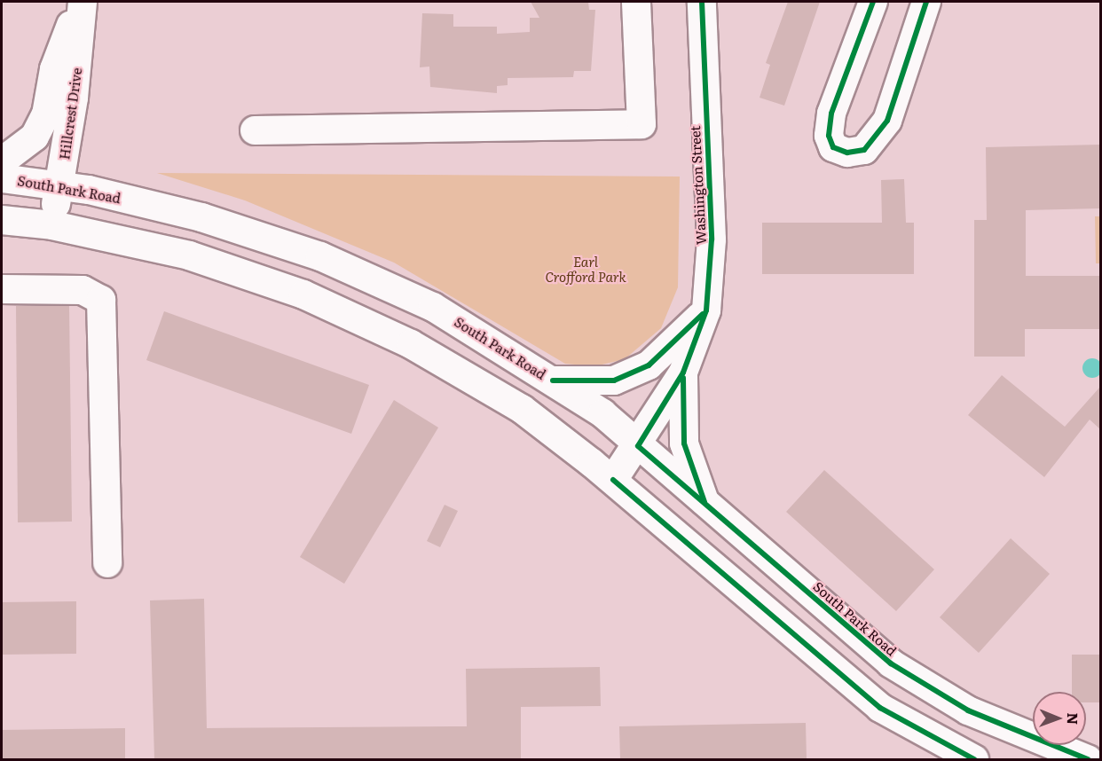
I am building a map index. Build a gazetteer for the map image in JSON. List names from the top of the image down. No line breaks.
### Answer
{"streets":{"street":["Hillcrest Drive","Washington Street","South Park Road"]},"crossings":[["Hillcrest Drive","South Park Road"],["Washington Street","South Park Road"]],"parks":["Earl Crofford Park"],"north":"right"}
